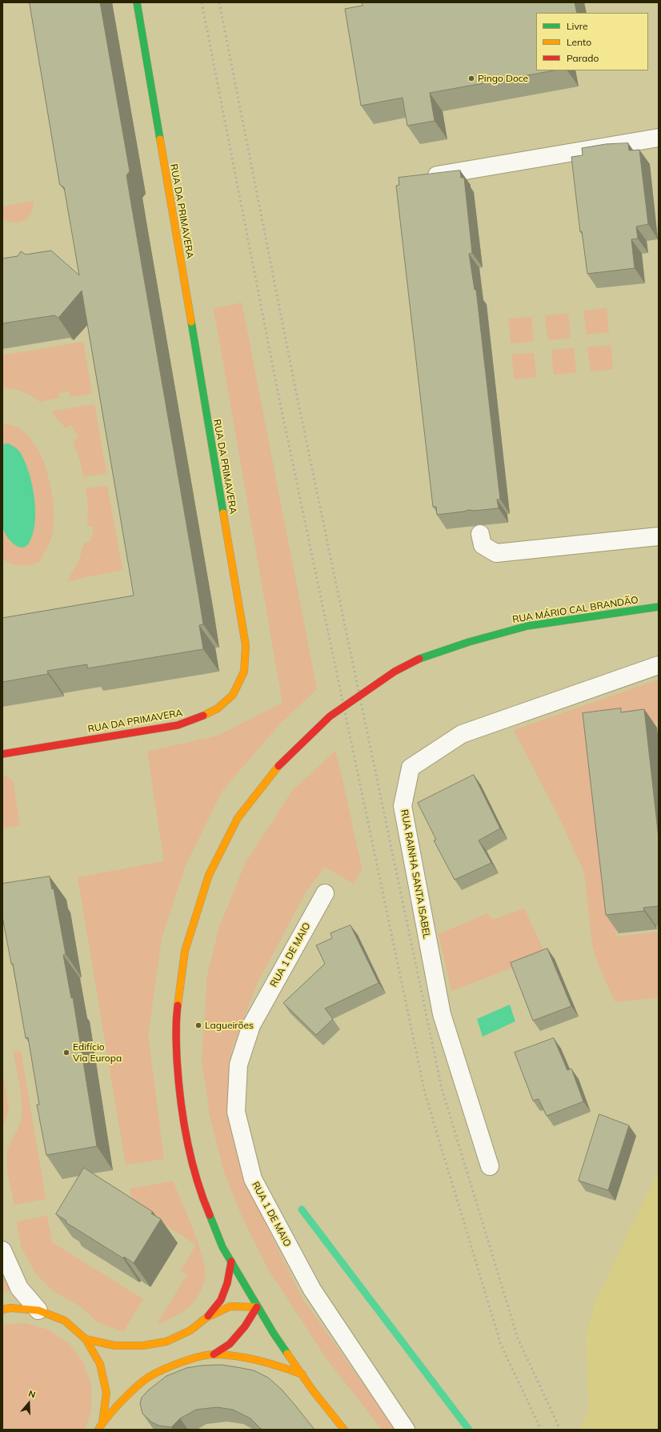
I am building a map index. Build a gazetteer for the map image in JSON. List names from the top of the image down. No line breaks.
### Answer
{"streets":{"street":["RUA DA PRIMAVERA","RUA MÁRIO CAL BRANDÃO","RUA RAINHA SANTA ISABEL","RUA 1 DE MAIO"]},"places":["Pingo Doce","Lagueirões","Edifício Via Europa"],"legend":["Livre","Lento","Parado"],"north":"top"}
